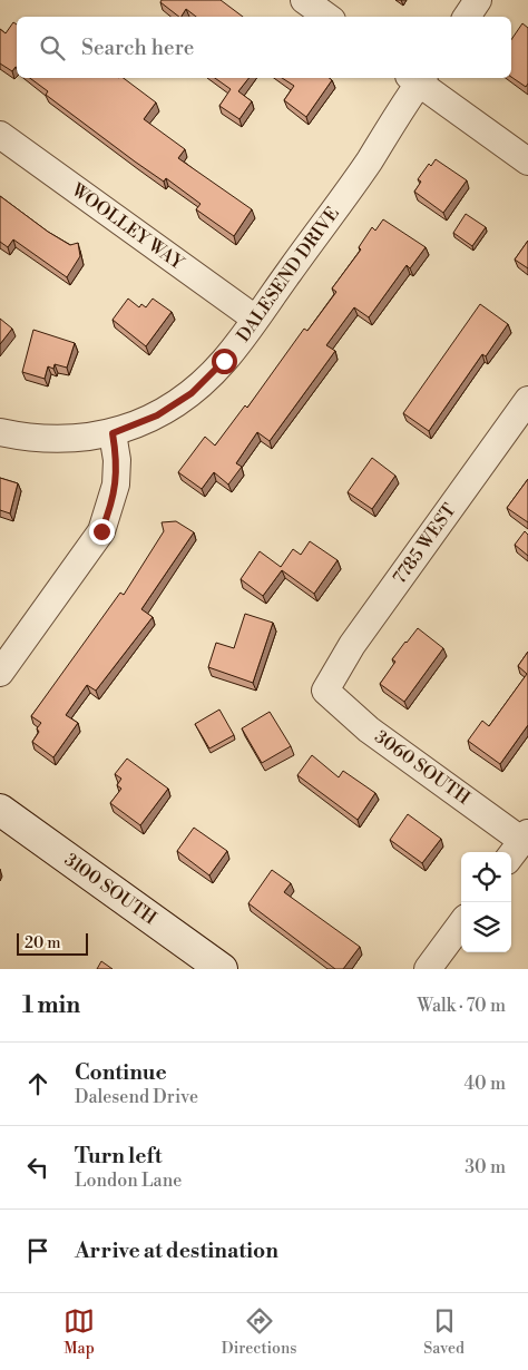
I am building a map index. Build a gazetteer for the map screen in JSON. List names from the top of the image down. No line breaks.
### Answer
{"streets":{"street":["WOOLLEY WAY","DALESEND DRIVE","7785 WEST","3060 SOUTH","3100 SOUTH"]},"crossings":[["WOOLLEY WAY","DALESEND DRIVE"],["7785 WEST","3060 SOUTH"]],"scale_bar":"20 m","page":{"search":"Search here","scale":"20 m","heading":["1 min","Walk · 70 m"],"list":[["Continue","Dalesend Drive","40 m"],["Turn left","London Lane","30 m"],"Arrive at destination"],"nav":["Map","Directions","Saved"]}}
